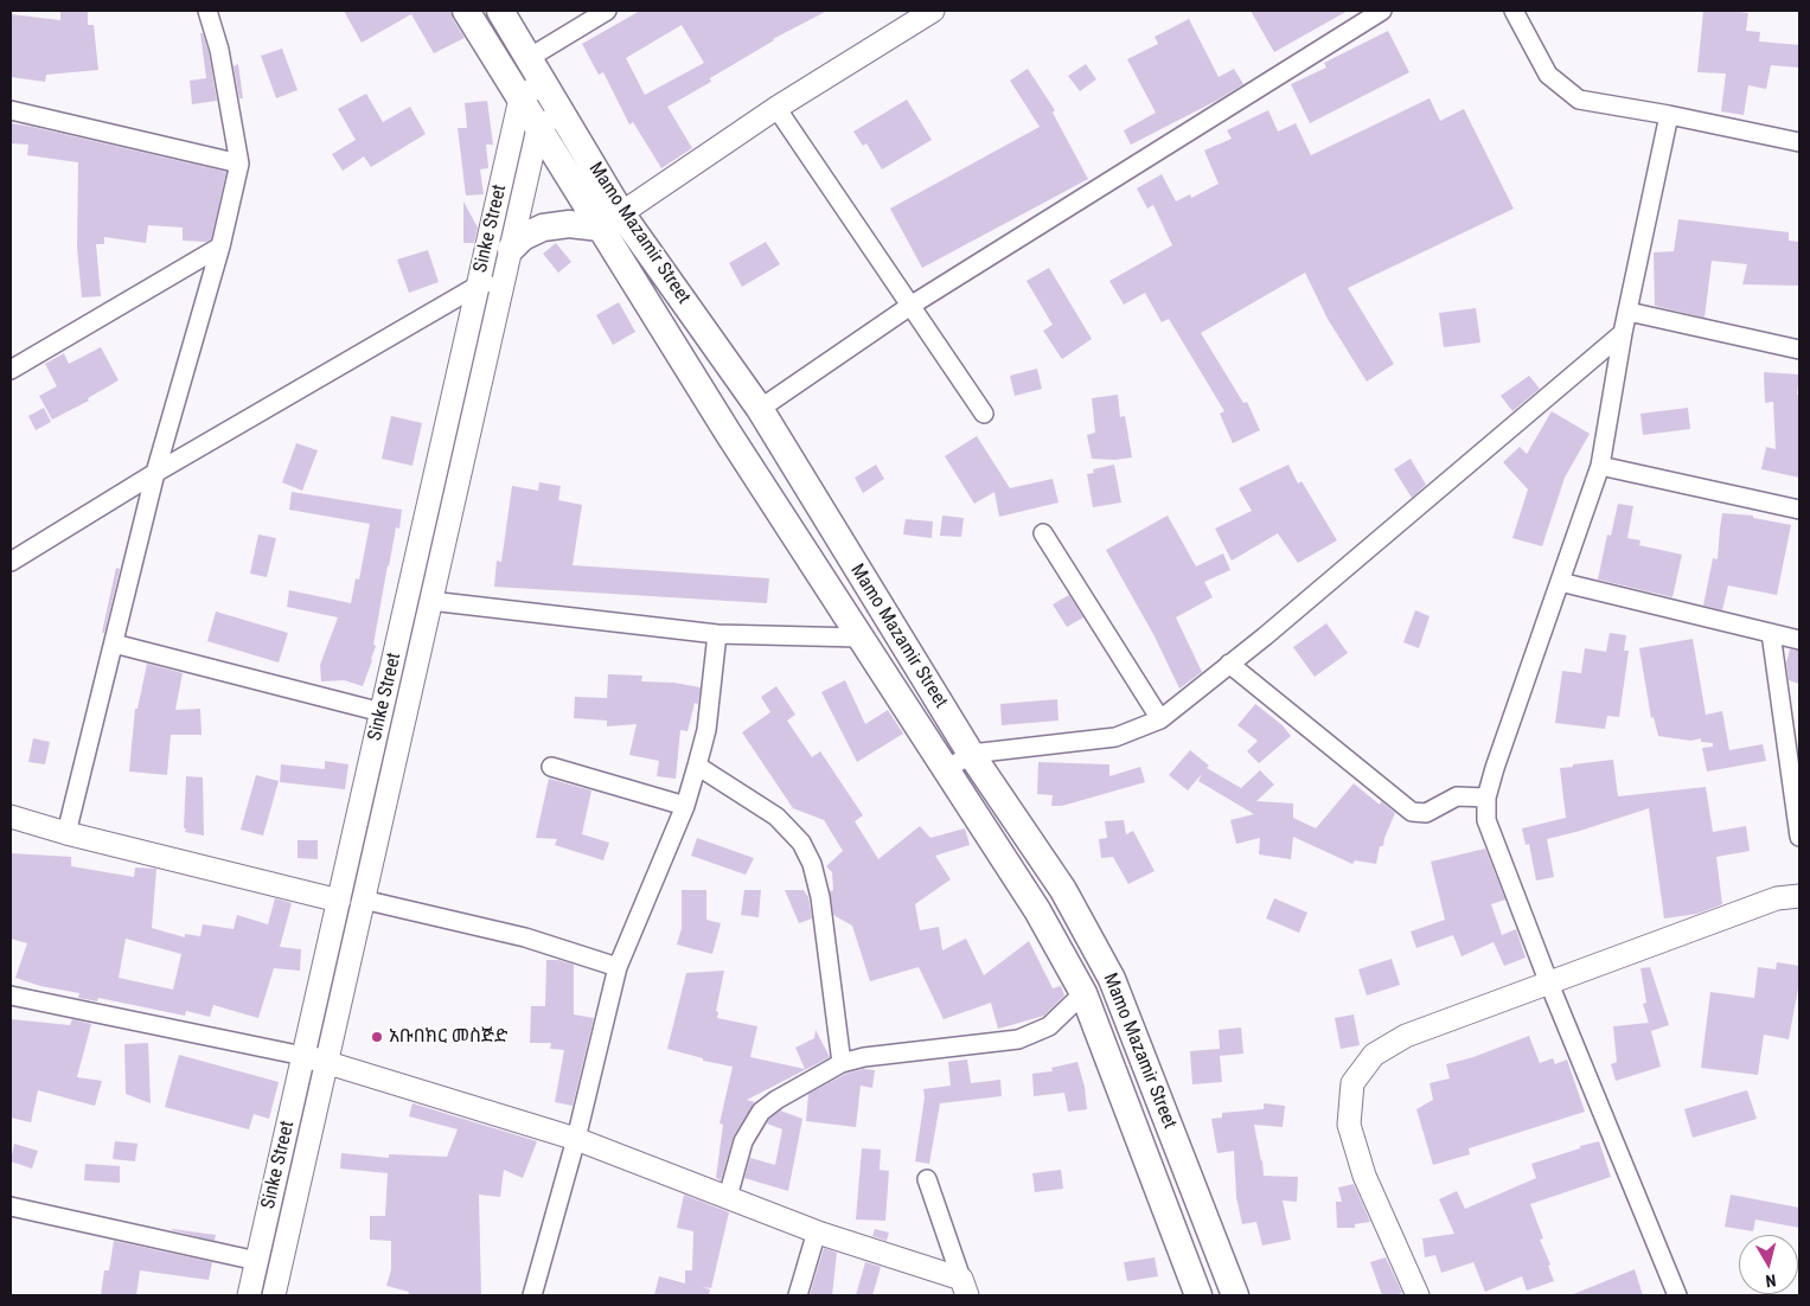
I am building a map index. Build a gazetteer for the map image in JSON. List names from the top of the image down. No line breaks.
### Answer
{"streets":{"main road":["Mamo Mazamir Street"],"street":["Sinke Street"]},"crossings":[["Sinke Street","Mamo Mazamir Street"]],"places":["አቡበክር መስጅድ"],"north":"bottom"}
